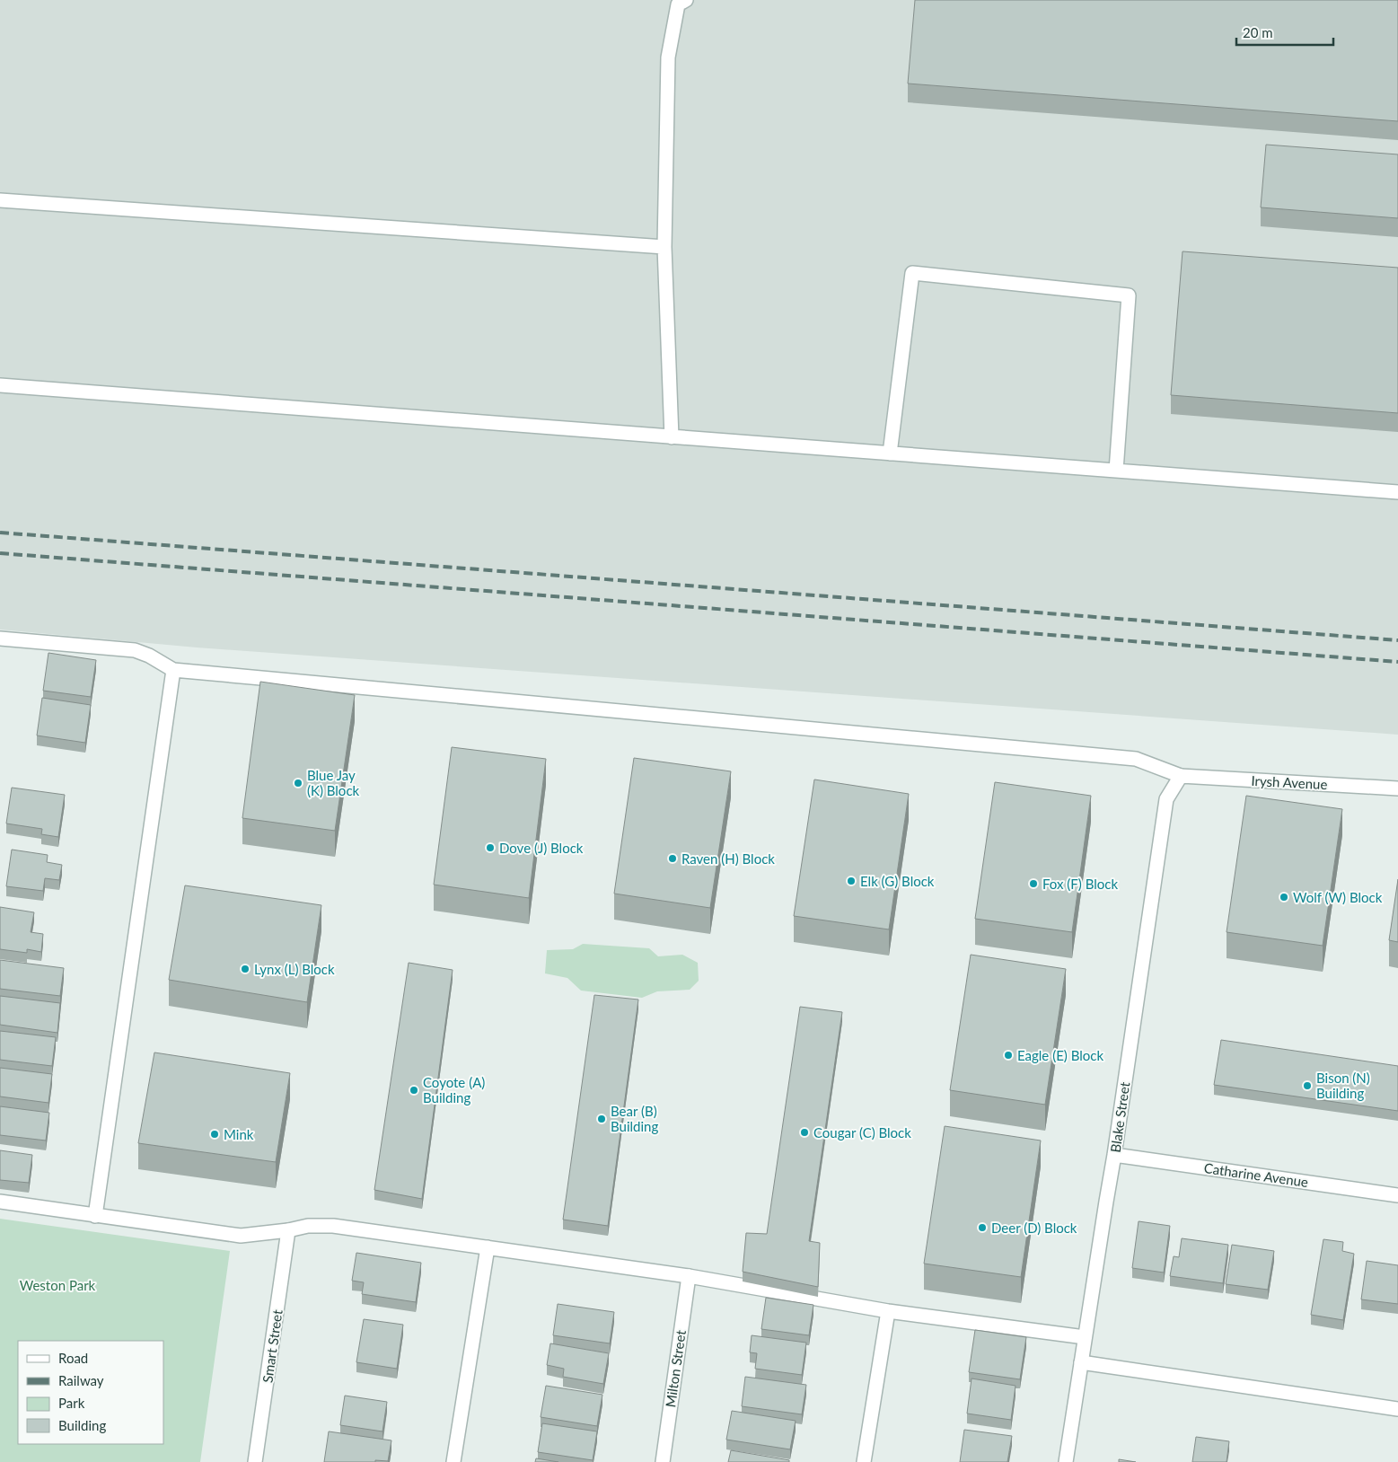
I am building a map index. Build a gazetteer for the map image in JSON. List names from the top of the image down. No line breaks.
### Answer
{"streets":{"street":["Irysh Avenue","Blake Street","Catharine Avenue","Smart Street","Milton Street"]},"crossings":[["Irysh Avenue","Blake Street"],["Blake Street","Catharine Avenue"]],"parks":["Weston Park"],"places":["Blue Jay (K) Block","Dove (J) Block","Raven (H) Block","Elk (G) Block","Fox (F) Block","Wolf (W) Block","Lynx (L) Block","Eagle (E) Block","Bison (N) Building","Coyote (A) Building","Bear (B) Building","Cougar (C) Block","Mink","Deer (D) Block"],"legend":["Road","Railway","Park","Building"],"scale_bar":"20 m"}
